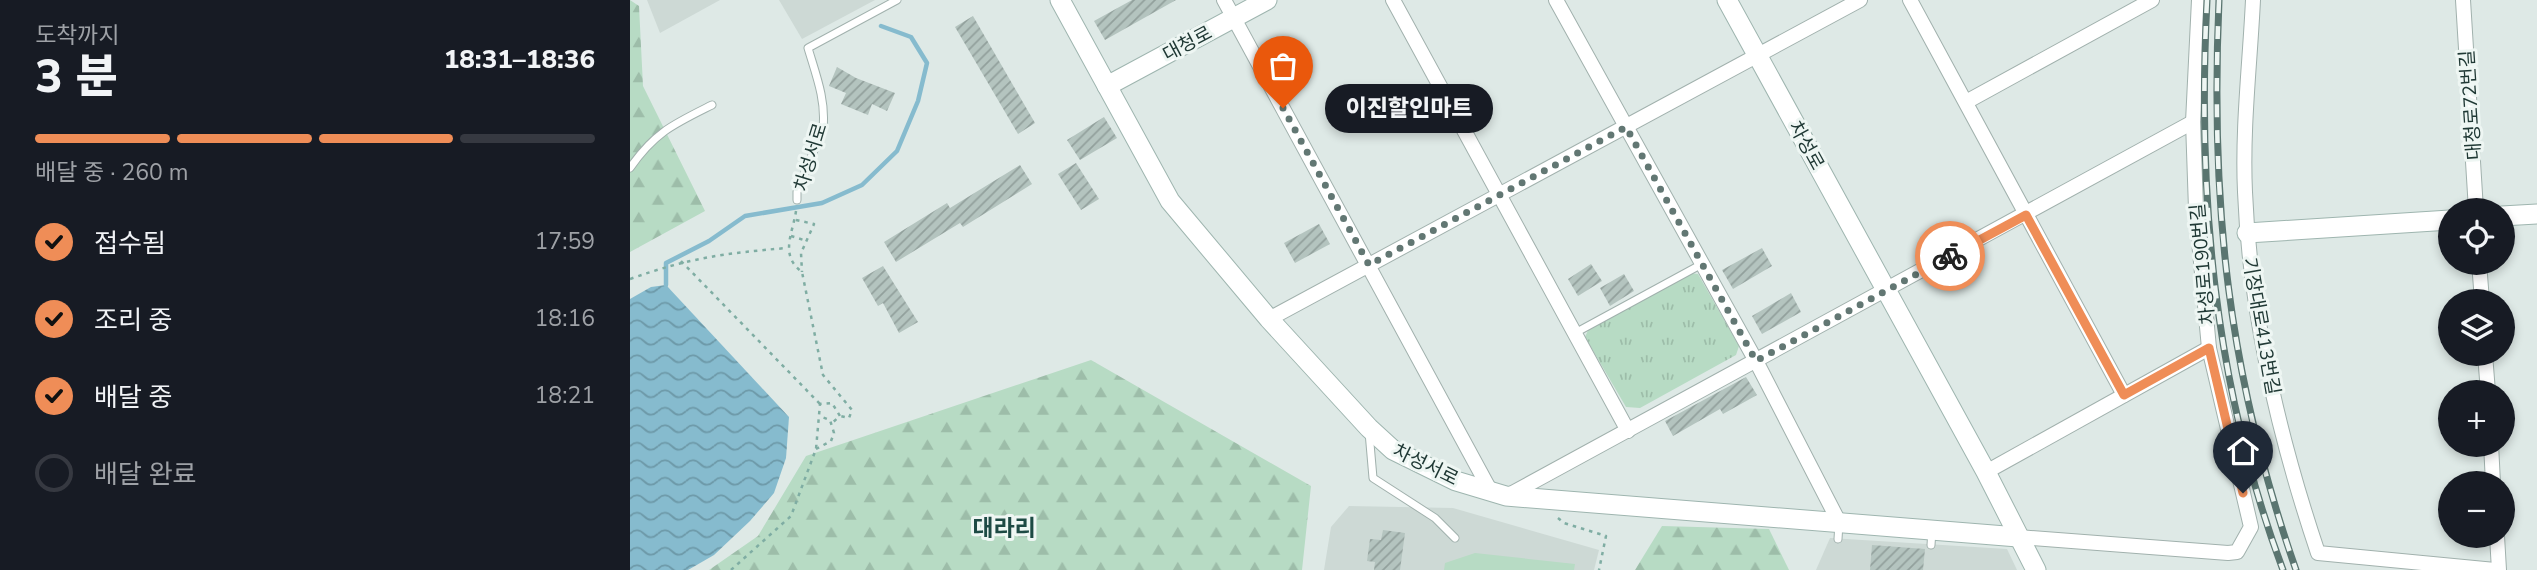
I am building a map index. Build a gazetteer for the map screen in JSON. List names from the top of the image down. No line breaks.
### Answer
{"streets":{"street":["대청로","대청로72번길","차성로","차성서로","차성로190번길","기장대로413번길"]},"crossings":[["대청로","차성서로"],["차성로","차성서로"],["차성로","차성로190번길"],["차성서로","차성로190번길"]],"districts":["대라리"],"places":["이진할인마트"],"page":{"heading":["3 분","도착까지","18:31–18:36"],"bubble":"이진할인마트","bar":"배달 중 · 260 m","map_buttons":["+","−"],"list":[["접수됨","17:59"],["조리 중","18:16"],["배달 중","18:21"],"배달 완료"]}}
